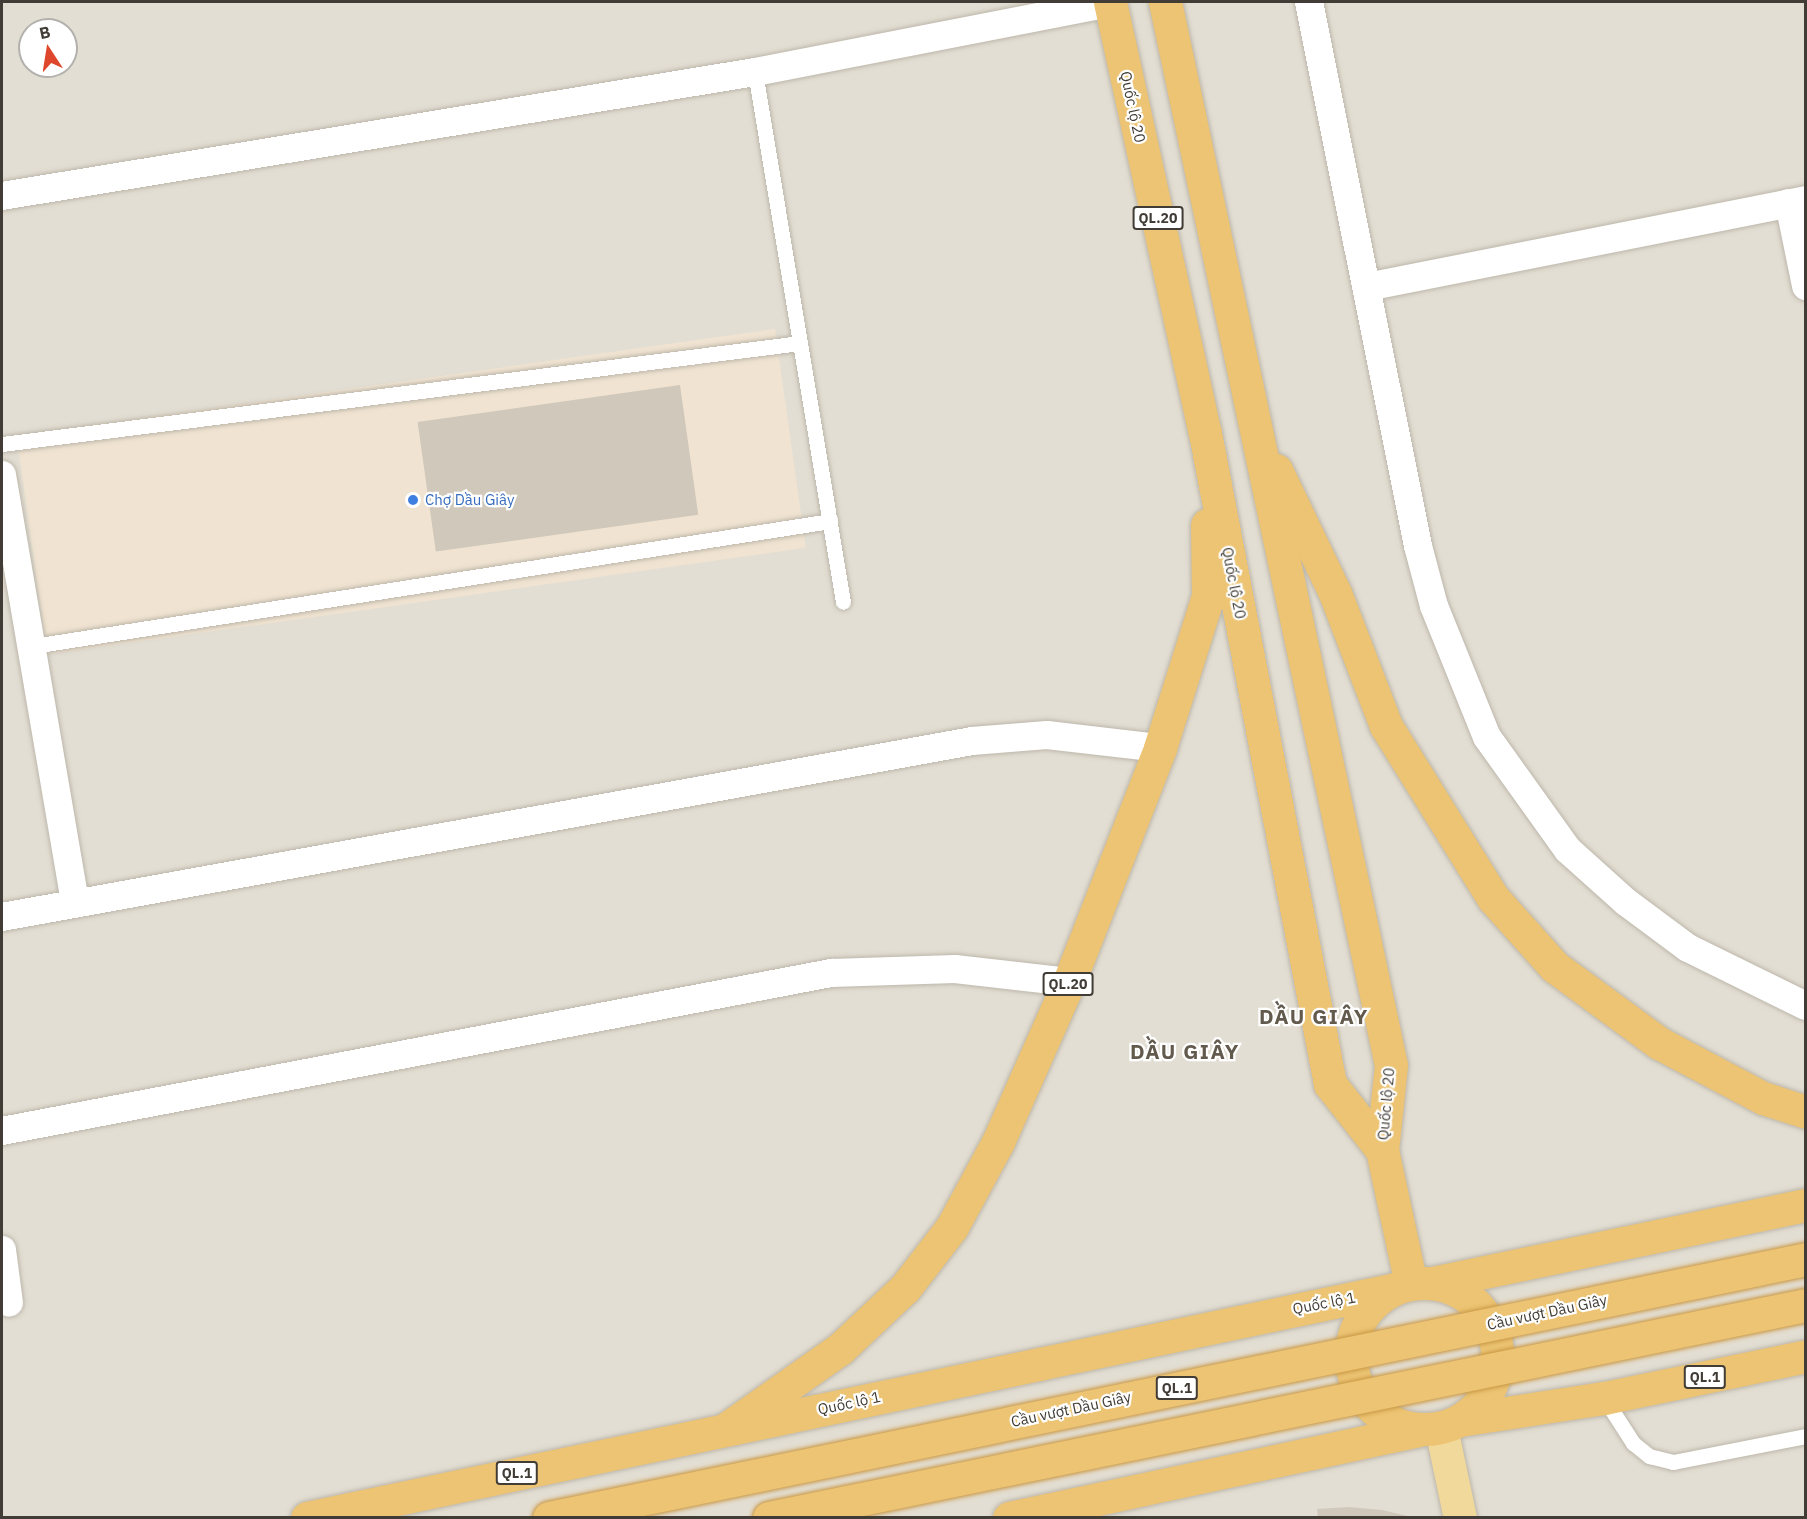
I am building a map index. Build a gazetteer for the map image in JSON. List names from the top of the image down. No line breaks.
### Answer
{"streets":{"highway":["Quốc lộ 20","QL.20","Quốc lộ 1","Cầu vượt Dầu Giây","QL.1"]},"crossings":[["Quốc lộ 20","QL.20"],["Quốc lộ 20","Quốc lộ 1"],["Quốc lộ 20","QL.1"],["QL.20","Quốc lộ 1"],["Quốc lộ 1","QL.1"]],"districts":["DẦU GIÂY","DẦU GIÂY"],"places":["Chợ Dầu Giây"],"north":"top"}
